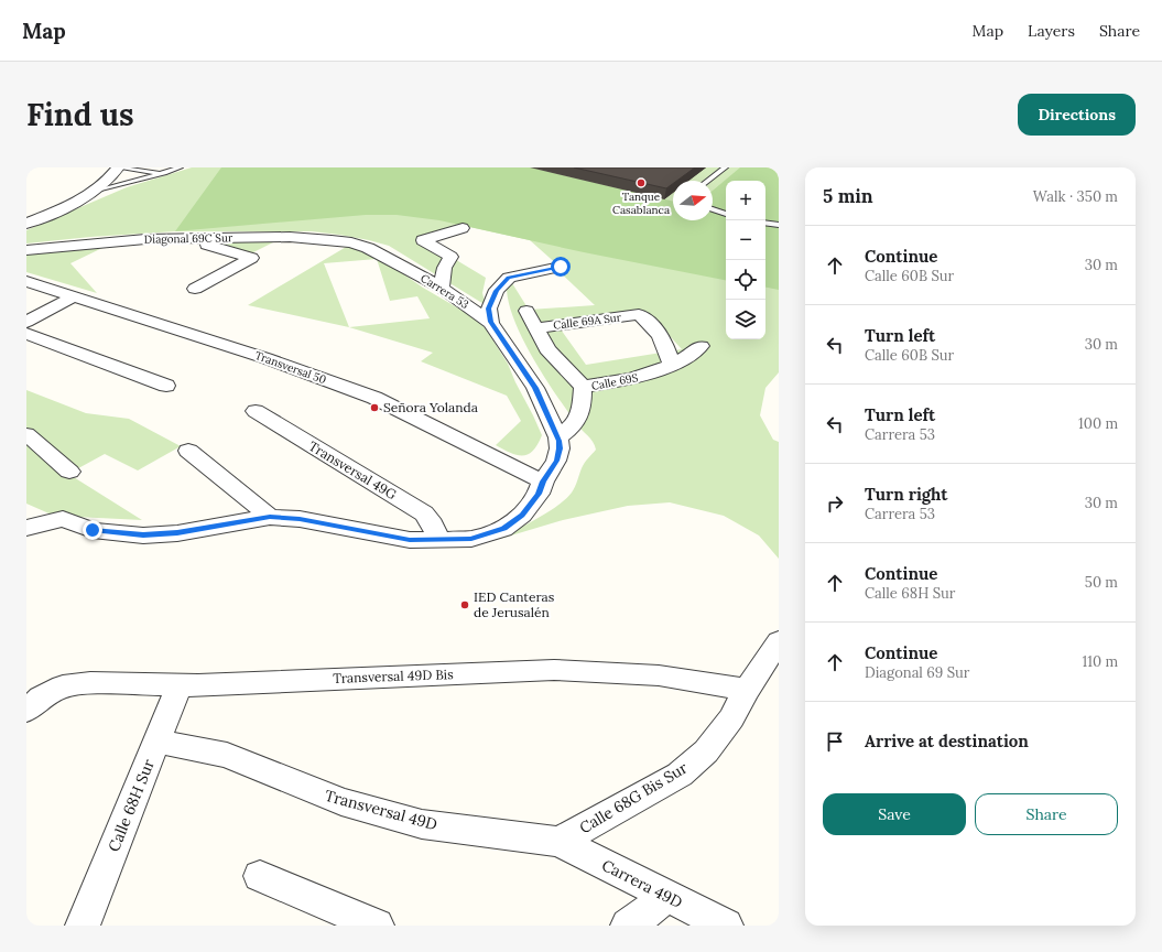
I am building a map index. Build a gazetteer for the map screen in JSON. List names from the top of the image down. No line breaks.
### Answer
{"streets":{"street":["Diagonal 69C Sur","Carrera 53","Calle 69A Sur","Transversal 50","Calle 69S","Transversal 49G","Transversal 49D Bis","Calle 68G Bis Sur","Calle 68H Sur","Transversal 49D","Carrera 49D"]},"crossings":[["Diagonal 69C Sur","Carrera 53"],["Carrera 53","Transversal 50"],["Carrera 53","Calle 69S"],["Calle 69A Sur","Calle 69S"],["Transversal 49D Bis","Calle 68G Bis Sur"],["Transversal 49D Bis","Calle 68H Sur"],["Calle 68G Bis Sur","Transversal 49D"],["Calle 68G Bis Sur","Carrera 49D"],["Calle 68H Sur","Transversal 49D"],["Transversal 49D","Carrera 49D"]],"places":["Tanque Casablanca","Señora Yolanda","IED Canteras de Jerusalén"],"north":"right","page":{"header":"Map","nav":["Map","Layers","Share"],"buttons":["Directions",["Save","Share"]],"title":"Find us","heading":["5 min","Walk · 350 m"],"map_buttons":["+","−"],"list":[["Continue","Calle 60B Sur","30 m"],["Turn left","Calle 60B Sur","30 m"],["Turn left","Carrera 53","100 m"],["Turn right","Carrera 53","30 m"],["Continue","Calle 68H Sur","50 m"],["Continue","Diagonal 69 Sur","110 m"],"Arrive at destination"]}}
